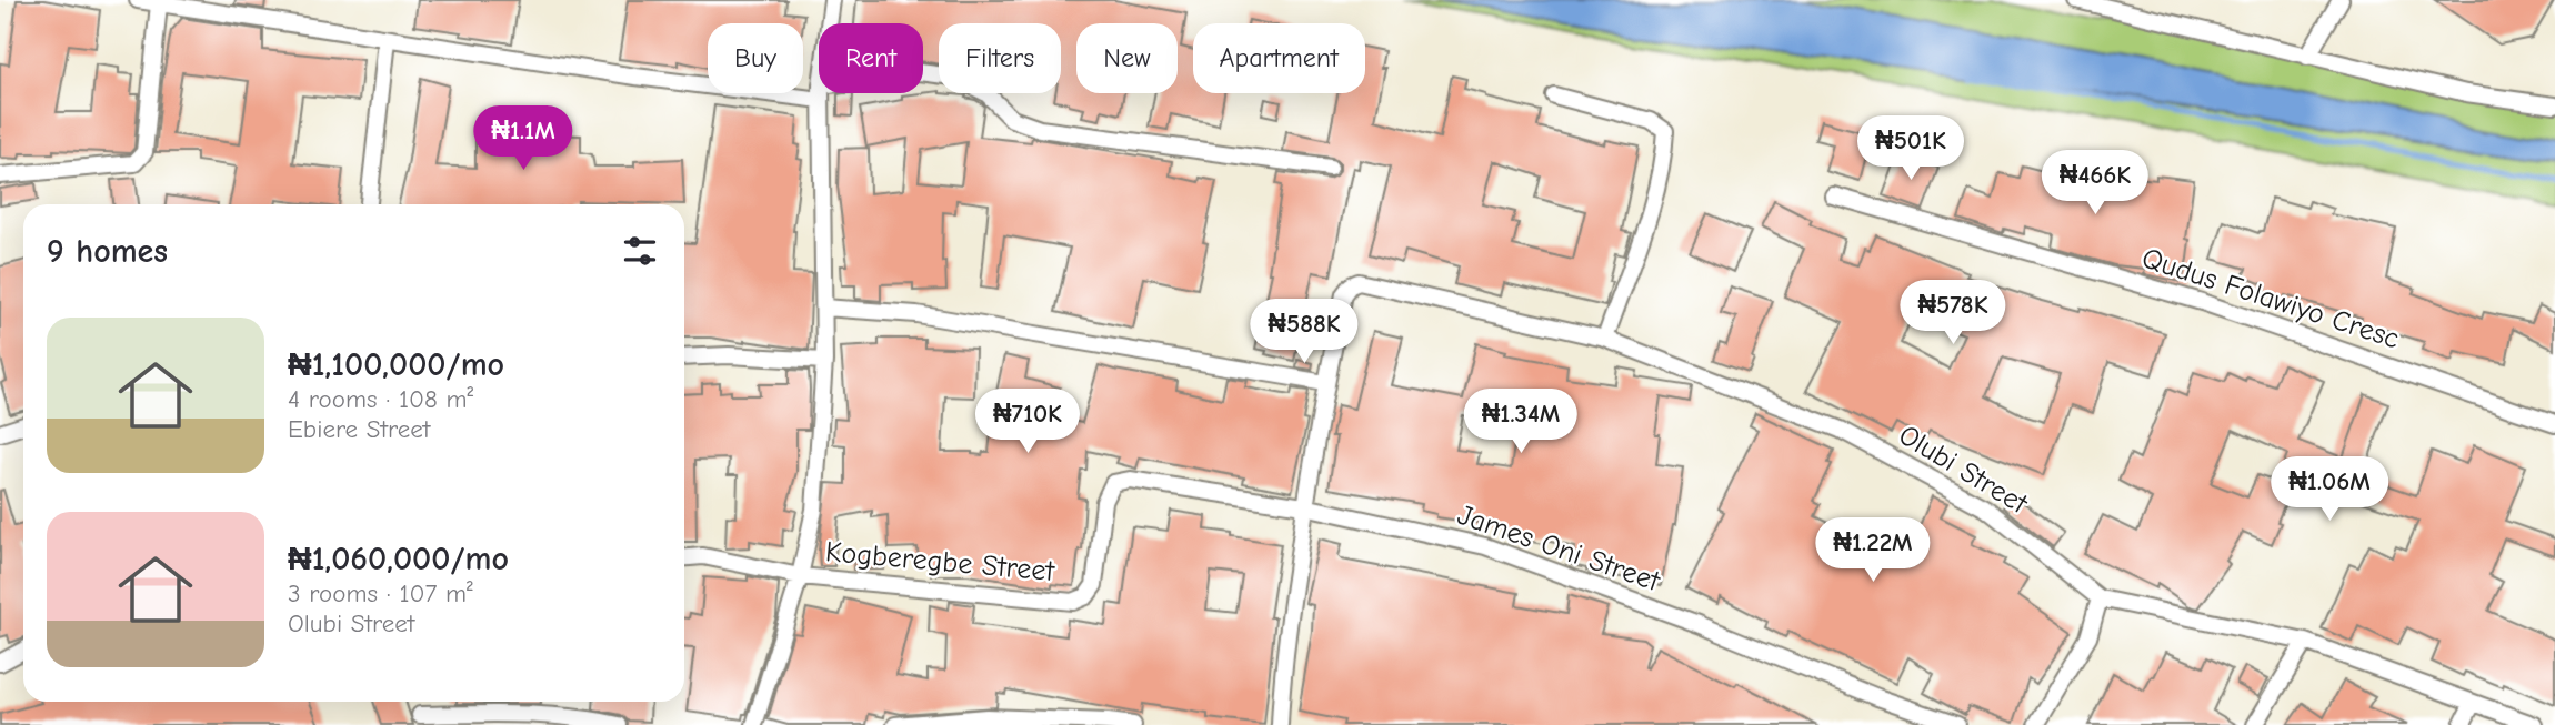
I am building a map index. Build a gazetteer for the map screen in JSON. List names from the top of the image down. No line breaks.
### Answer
{"streets":{"street":["Qudus Folawiyo Cresc","Olubi Street","James Oni Street","Kogberegbe Street"]},"crossings":[["James Oni Street","Kogberegbe Street"]],"page":{"chip":["Buy","Rent","Filters","New","Apartment"],"price":["₦1.1M","₦501K","₦466K","₦578K","₦588K","₦710K","₦1.34M","₦1.06M","₦1.22M"],"heading":"9 homes","list":[{"name":"₦1,100,000/mo","note":"4 rooms · 108 m² · Ebiere Street"},{"name":"₦1,060,000/mo","note":"3 rooms · 107 m² · Olubi Street"}]}}
